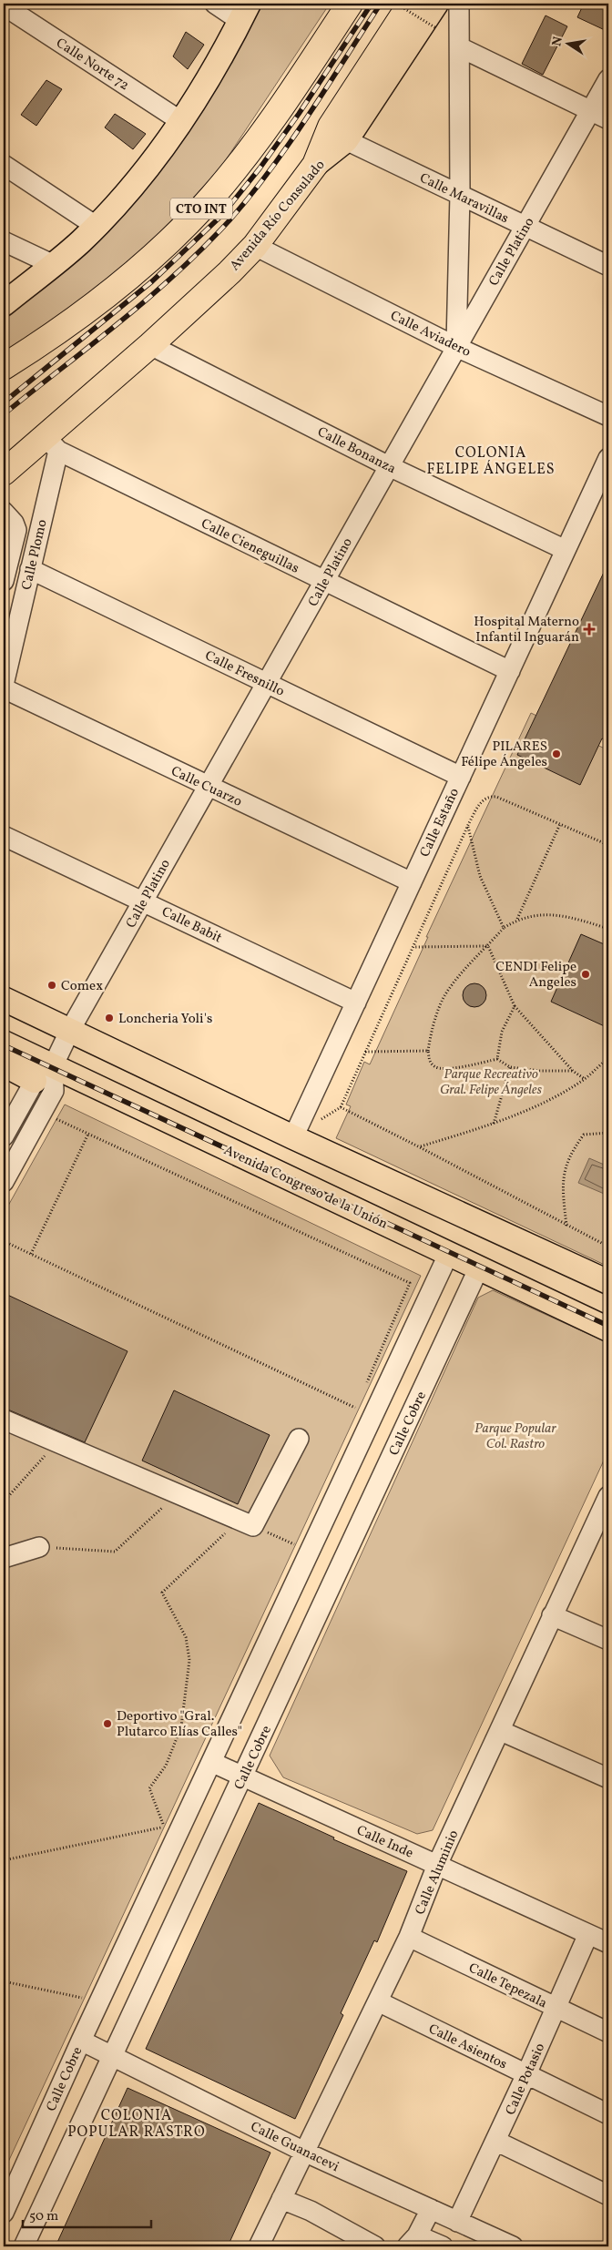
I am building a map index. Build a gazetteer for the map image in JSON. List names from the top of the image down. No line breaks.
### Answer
{"streets":{"highway":["CTO INT","Avenida Río Consulado"],"main road":["Avenida Congreso de la Unión"],"street":["Calle Norte 72","Calle Maravillas","Calle Platino","Calle Aviadero","Calle Bonanza","Calle Cieneguillas","Calle Plomo","Calle Fresnillo","Calle Cuarzo","Calle Estaño","Calle Babit","Calle Cobre","Calle Inde","Calle Aluminio","Calle Tepezala","Calle Asientos","Calle Potasio","Calle Guanacevi"]},"crossings":[["Calle Maravillas","Avenida Río Consulado"],["Calle Maravillas","Calle Platino"],["Avenida Río Consulado","Calle Aviadero"],["Avenida Río Consulado","Calle Bonanza"],["Avenida Río Consulado","Calle Cieneguillas"],["Avenida Río Consulado","Calle Plomo"],["Calle Platino","Calle Aviadero"],["Calle Platino","Calle Bonanza"],["Calle Platino","Calle Cieneguillas"],["Calle Platino","Calle Fresnillo"],["Calle Platino","Calle Cuarzo"],["Calle Platino","Calle Babit"],["Calle Platino","Avenida Congreso de la Unión"],["Calle Bonanza","Calle Estaño"],["Calle Cieneguillas","Calle Plomo"],["Calle Cieneguillas","Calle Estaño"],["Calle Plomo","Calle Fresnillo"],["Calle Plomo","Calle Cuarzo"],["Calle Fresnillo","Calle Estaño"],["Calle Cuarzo","Calle Estaño"],["Calle Estaño","Calle Babit"],["Avenida Congreso de la Unión","Calle Cobre"],["Calle Cobre","Calle Inde"],["Calle Cobre","Calle Guanacevi"],["Calle Inde","Calle Aluminio"],["Calle Inde","Calle Potasio"],["Calle Aluminio","Calle Tepezala"],["Calle Aluminio","Calle Asientos"],["Calle Aluminio","Calle Guanacevi"],["Calle Tepezala","Calle Potasio"],["Calle Asientos","Calle Potasio"],["Calle Potasio","Calle Guanacevi"]],"districts":["COLONIA FELIPE ÁNGELES","COLONIA POPULAR RASTRO"],"parks":["Parque Recreativo Gral. Felipe Ángeles","Parque Popular Col. Rastro"],"places":{"health":["Hospital Materno Infantil Inguarán"],"other":["PILARES Félipe Ángeles","CENDI Felipe Angeles","Comex","Loncheria Yoli's","Deportivo \"Gral. Plutarco Elías Calles\""]},"scale_bar":"50 m","north":"left"}
